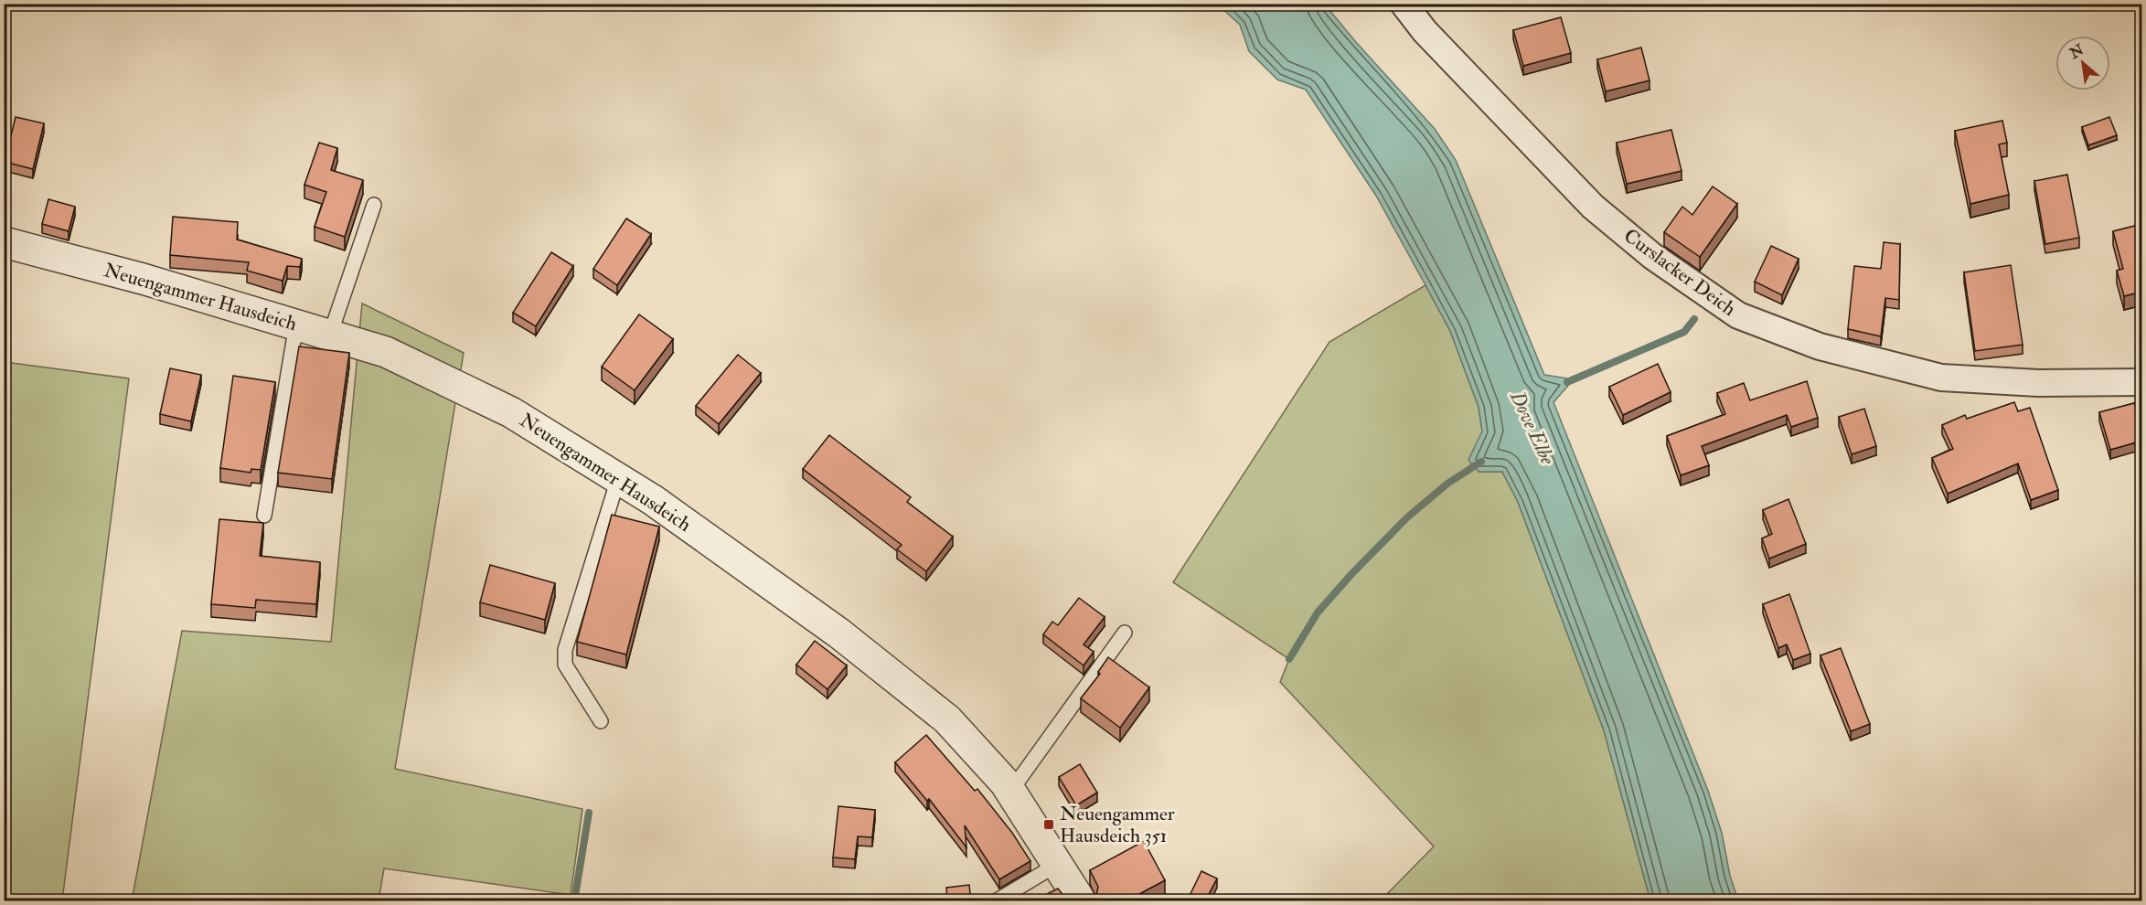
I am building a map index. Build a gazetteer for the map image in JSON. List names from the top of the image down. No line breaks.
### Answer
{"streets":{"street":["Curslacker Deich","Neuengammer Hausdeich"]},"water":["Dove Elbe"],"places":{"transit":["Neuengammer Hausdeich 351"]},"north":"top left"}
